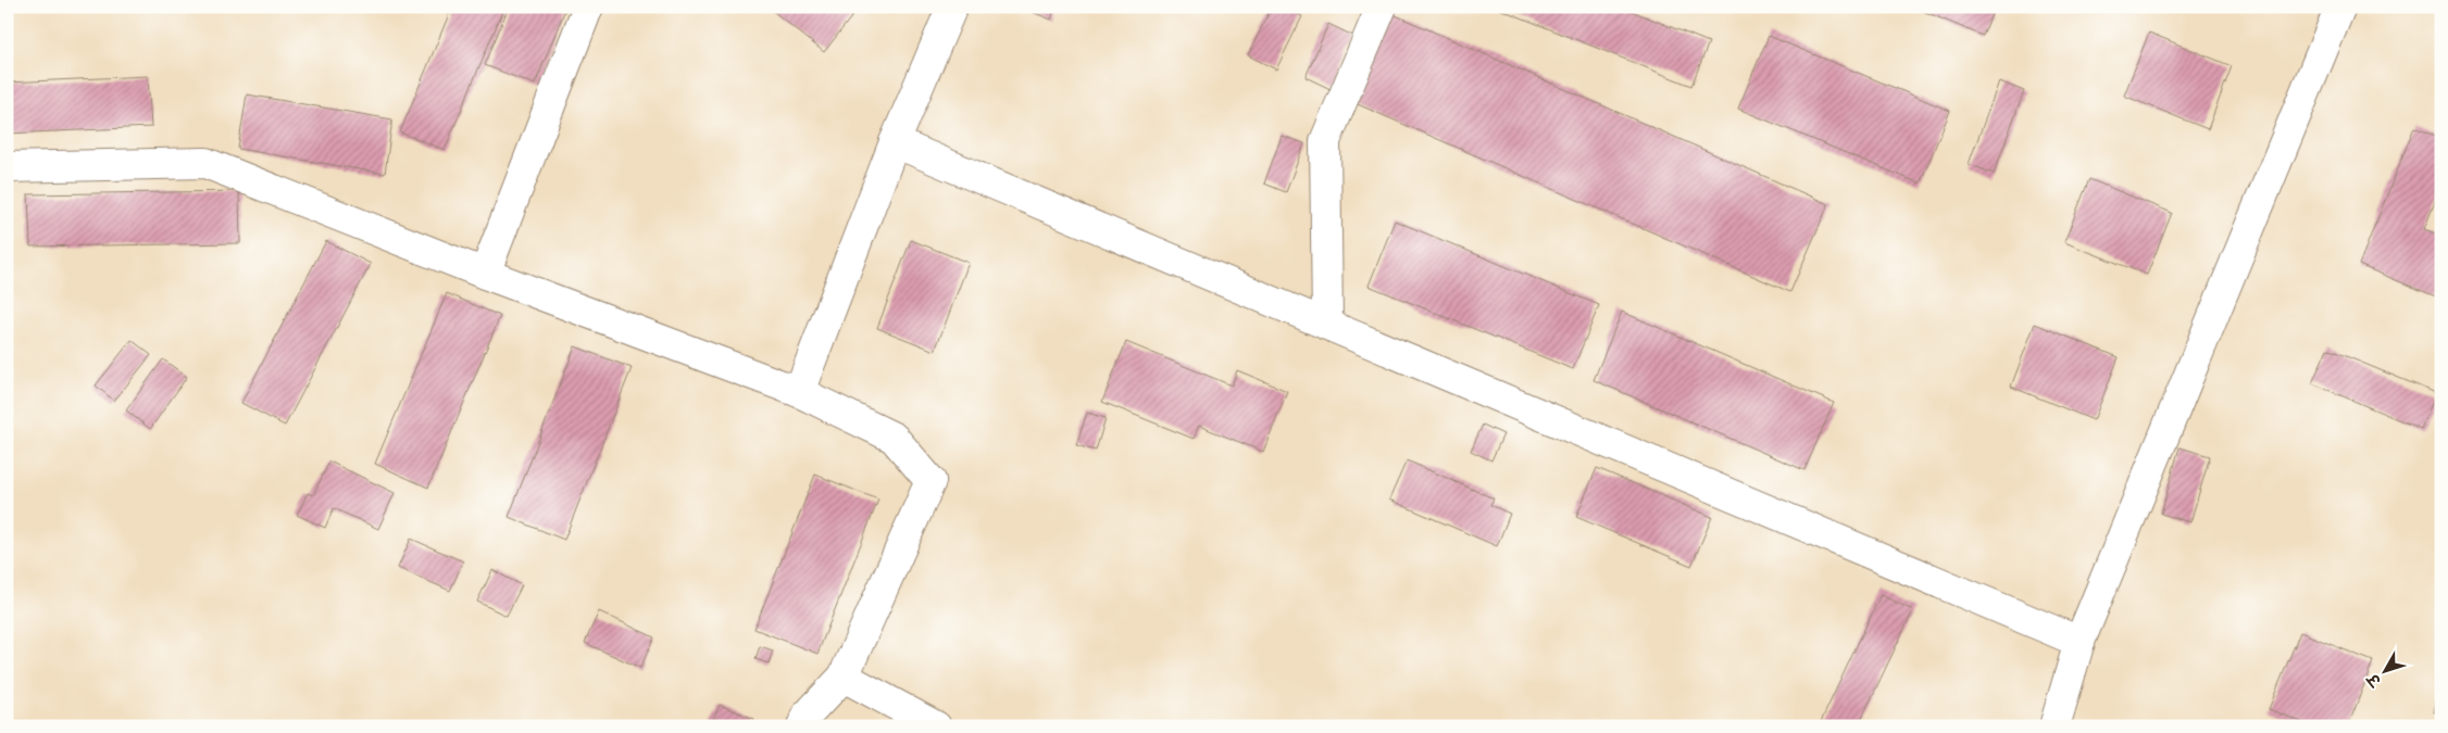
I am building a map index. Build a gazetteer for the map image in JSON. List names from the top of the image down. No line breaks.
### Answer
{"north":"bottom left"}
